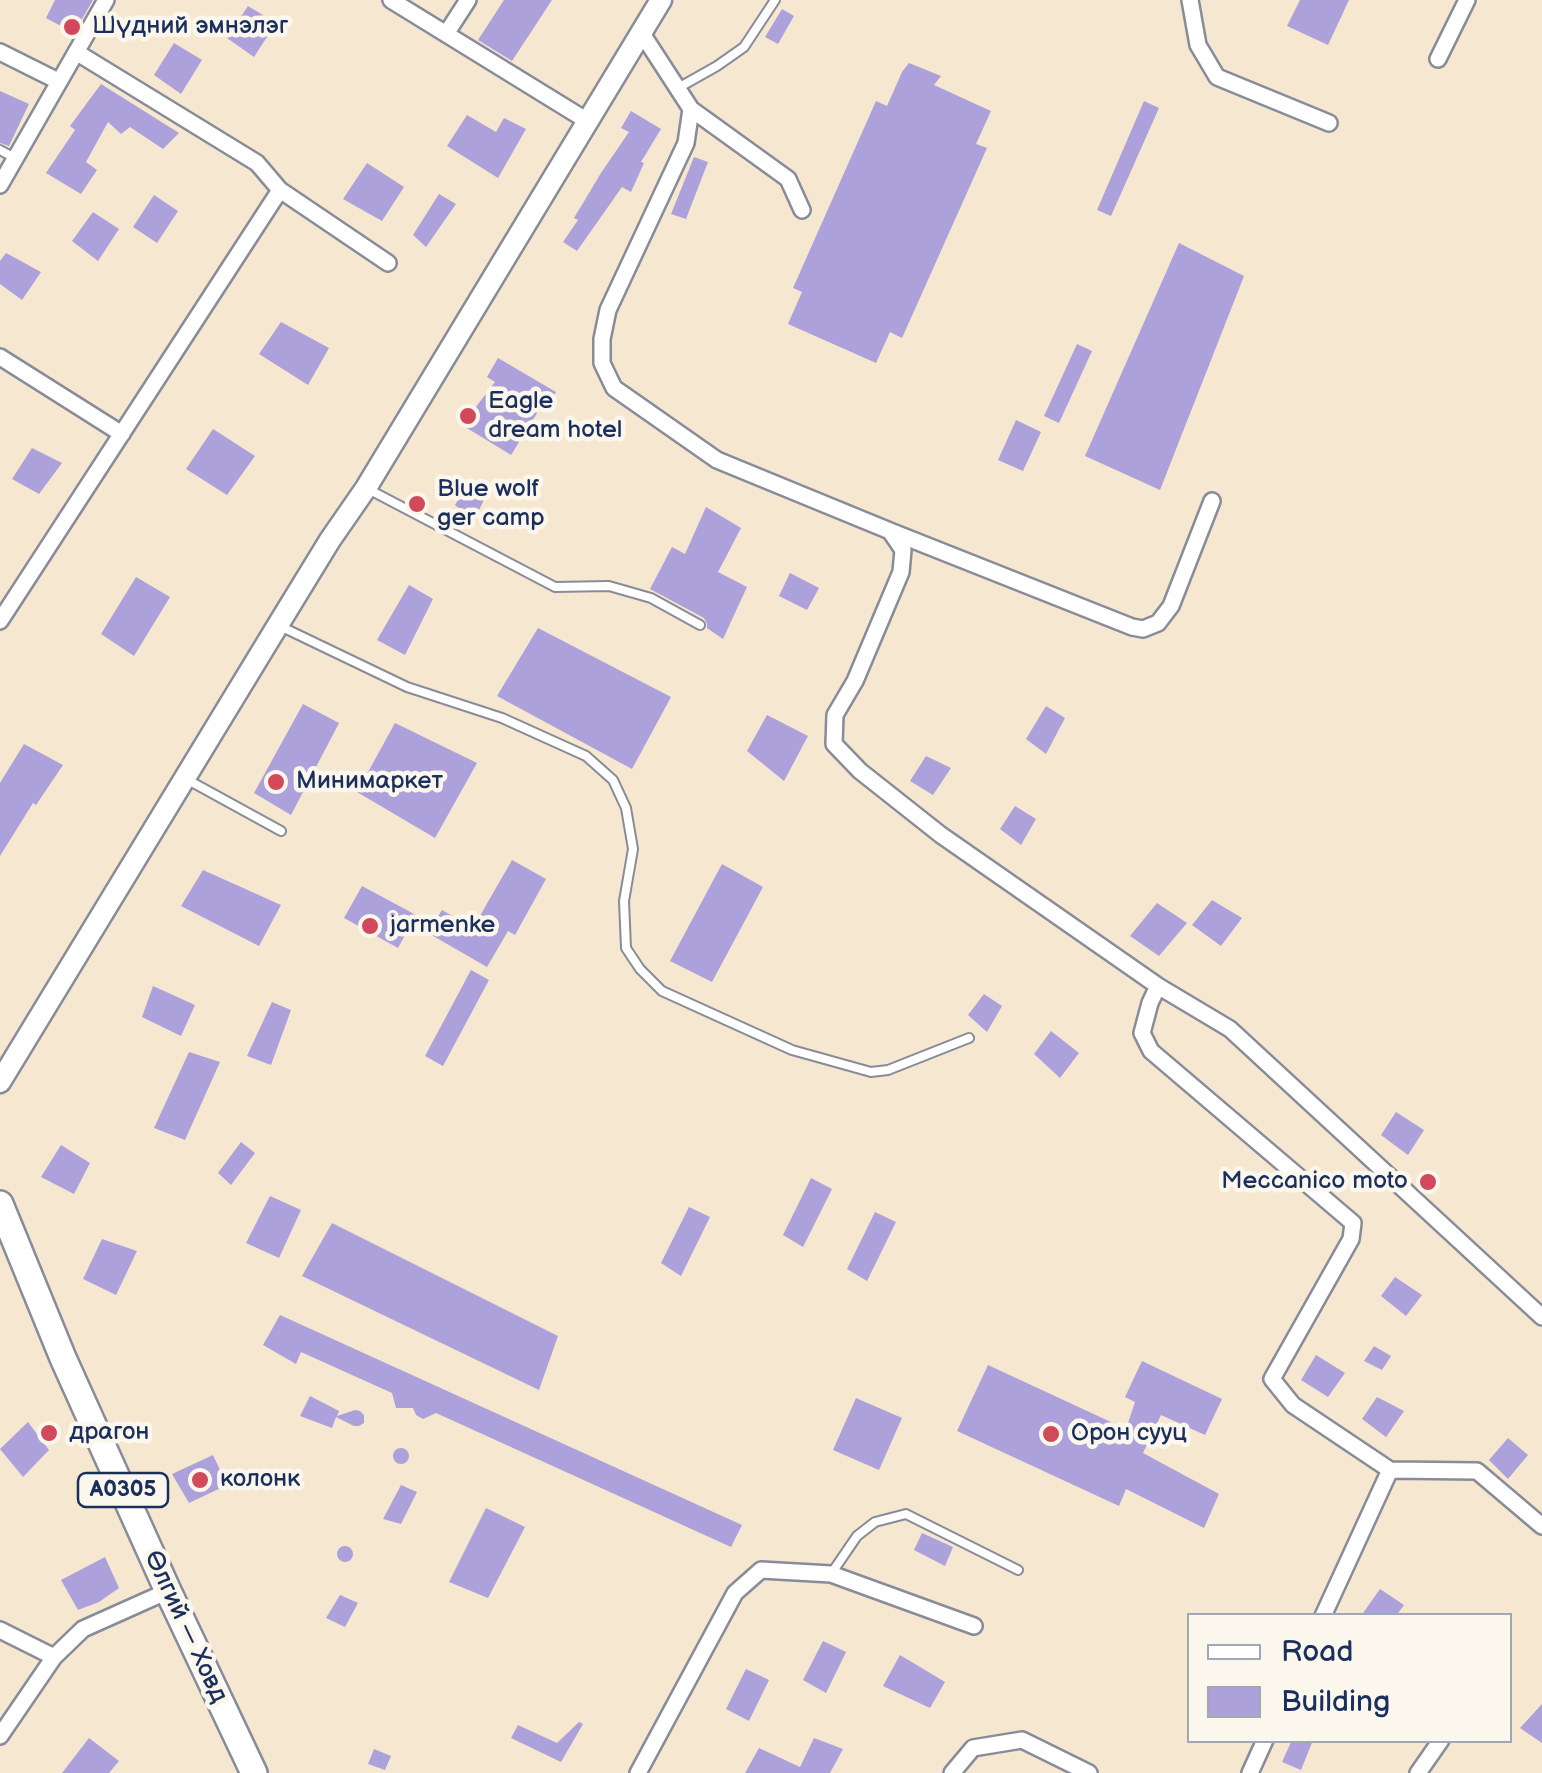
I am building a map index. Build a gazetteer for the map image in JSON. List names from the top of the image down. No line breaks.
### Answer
{"streets":{"highway":["A0305","Өлгий — Ховд"]},"places":["Шүдний эмнэлэг","Eagle dream hotel","Blue wolf ger camp","Минимаркет","jarmenke","Meccanico moto","драгон","Орон сууц","колонк"],"legend":["Road","Building"]}
